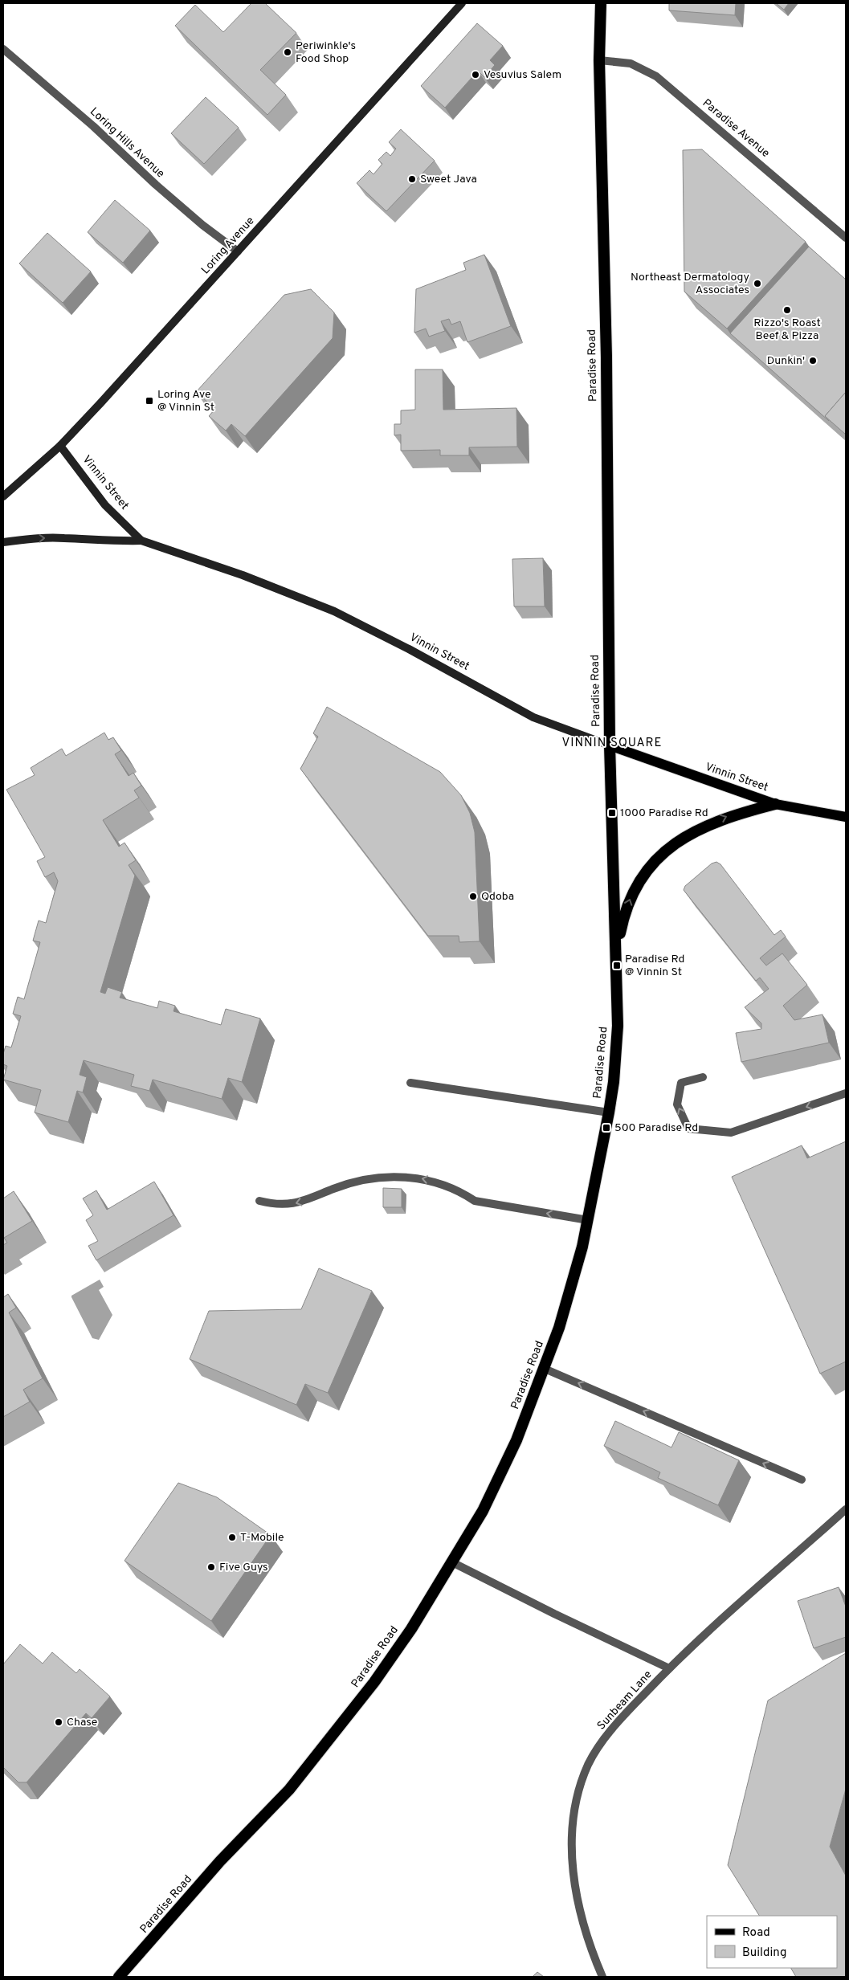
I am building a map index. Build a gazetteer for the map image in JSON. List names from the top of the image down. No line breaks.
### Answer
{"streets":{"highway":["Paradise Road"],"main road":["Loring Avenue","Vinnin Street"],"street":["Paradise Avenue","Loring Hills Avenue","Sunbeam Lane"]},"crossings":[["Paradise Avenue","Paradise Road"],["Loring Hills Avenue","Loring Avenue"],["Loring Avenue","Vinnin Street"],["Paradise Road","Vinnin Street"]],"districts":["VINNIN SQUARE"],"places":{"other":["Periwinkle's Food Shop","Vesuvius Salem","Sweet Java","Northeast Dermatology Associates","Rizzo's Roast Beef & Pizza","Dunkin'","Qdoba","T-Mobile","Five Guys","Chase"],"transit":["Loring Ave @ Vinnin St","1000 Paradise Rd","Paradise Rd @ Vinnin St","500 Paradise Rd"]},"legend":["Road","Building"]}
